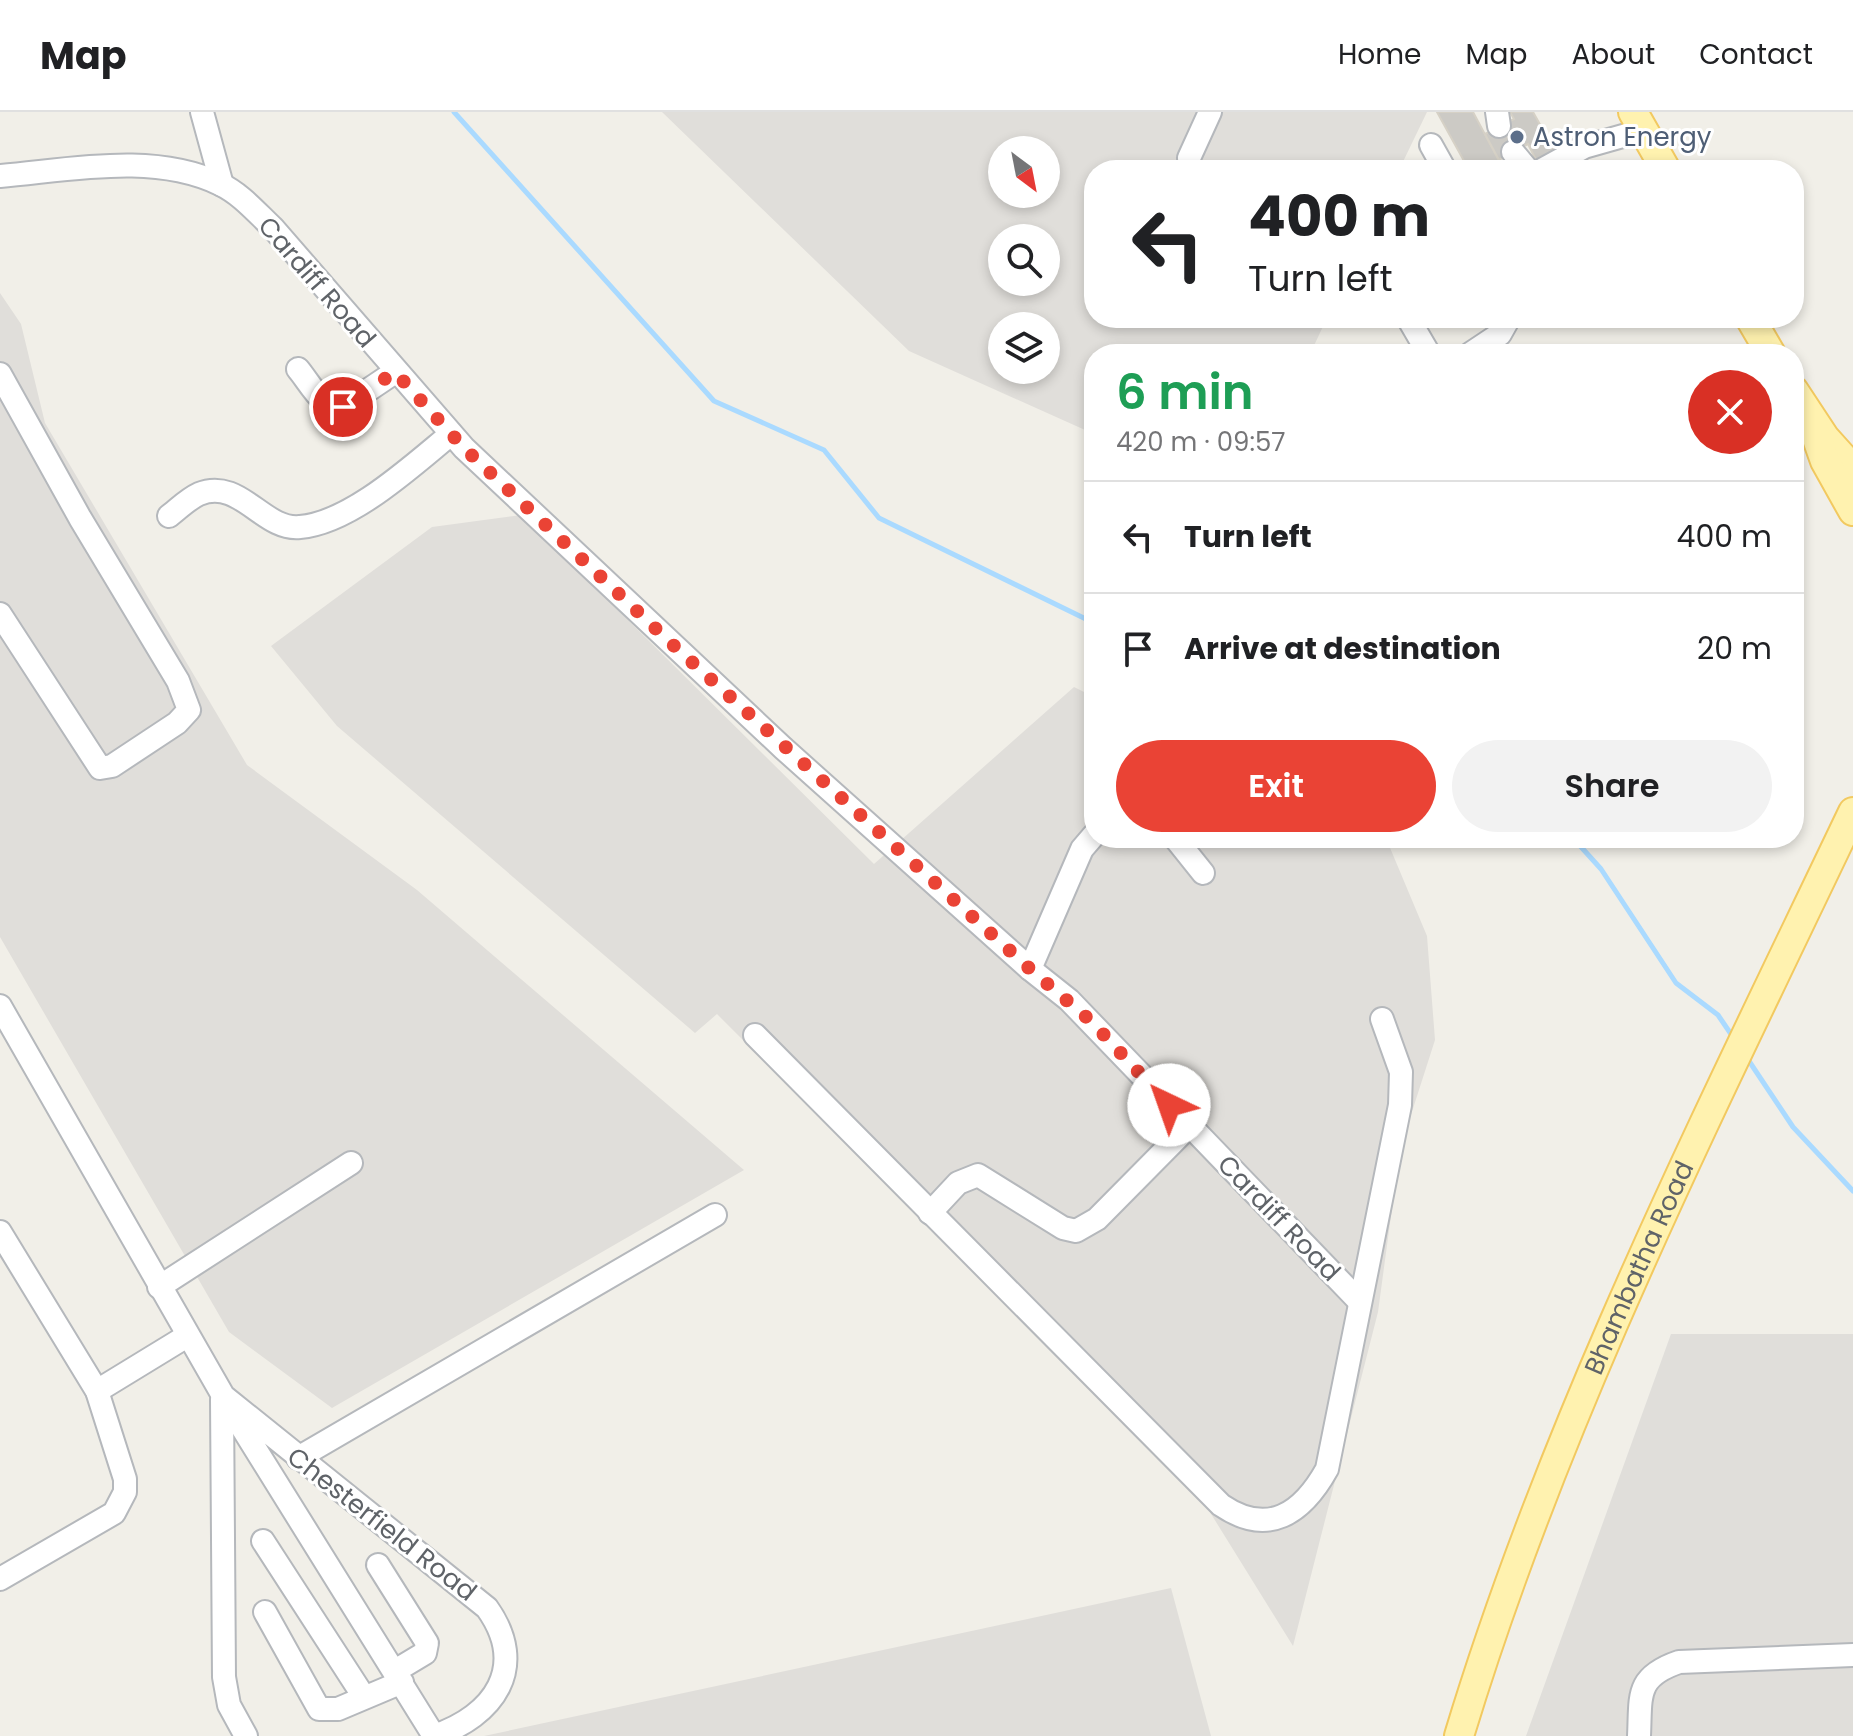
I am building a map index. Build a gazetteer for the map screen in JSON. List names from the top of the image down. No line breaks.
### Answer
{"streets":{"main road":["Bhambatha Road"],"street":["Cardiff Road","Chesterfield Road"]},"places":["Astron Energy"],"north":"bottom right","page":{"header":"Map","nav":["Home","Map","About","Contact"],"turn":["400 m","Turn left"],"heading":["6 min","420 m · 09:57"],"list":[{"name":"Turn left","value":"400 m"},{"name":"Arrive at destination","value":"20 m"}],"buttons":["Exit","Share"]}}
